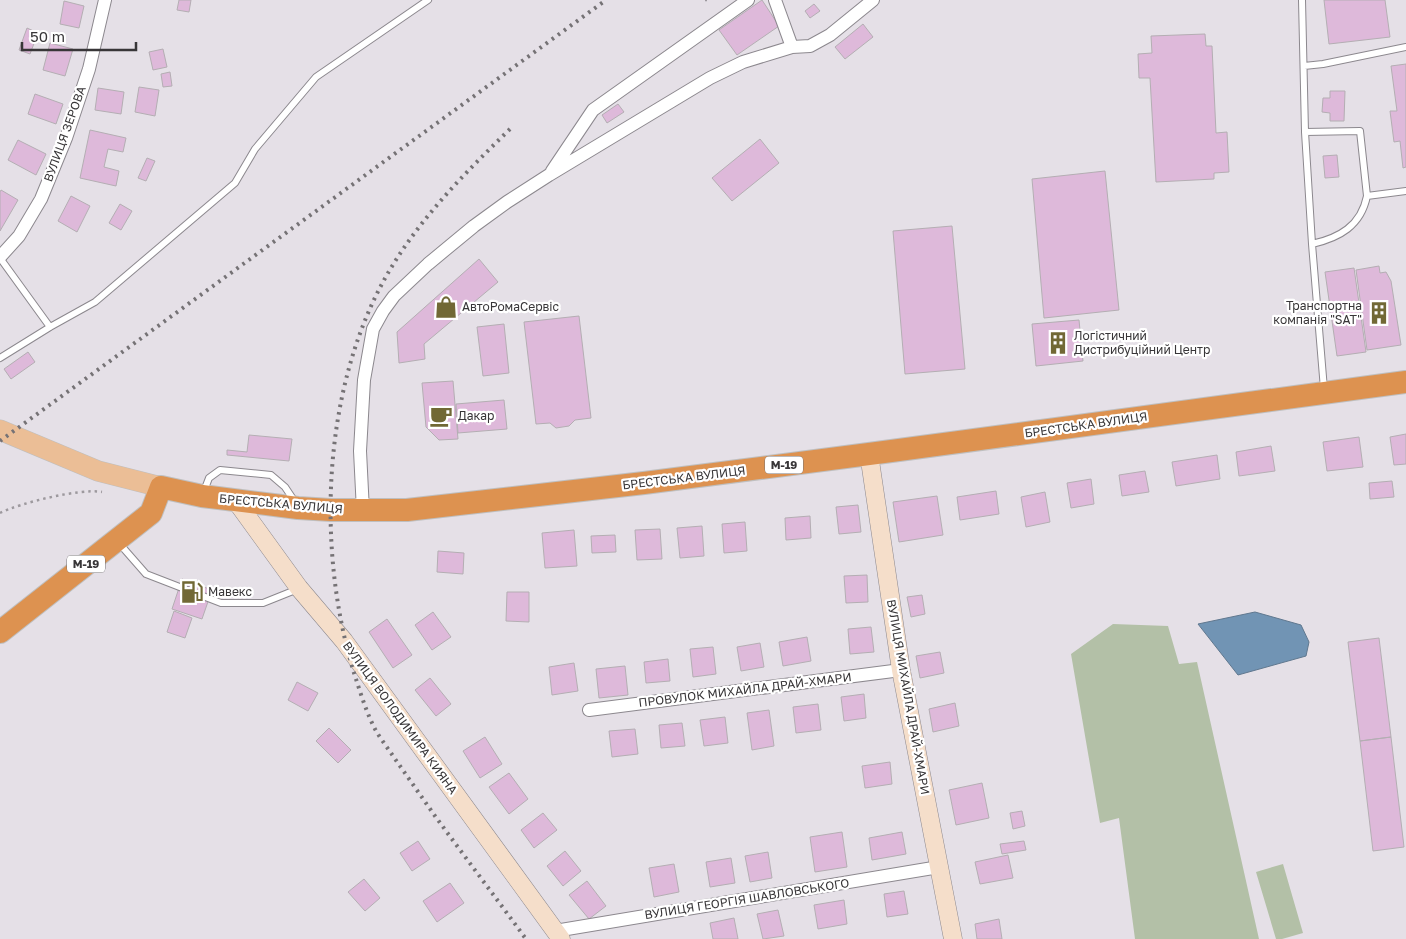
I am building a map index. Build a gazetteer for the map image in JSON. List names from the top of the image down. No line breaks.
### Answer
{"streets":{"highway":["БРЕСТСЬКА ВУЛИЦЯ","М-19"],"main road":["ВУЛИЦЯ МИХАЙЛА ДРАЙ-ХМАРИ","ВУЛИЦЯ ВОЛОДИМИРА КИЯНА"],"street":["ВУЛИЦЯ ЗЕРОВА","ПРОВУЛОК МИХАЙЛА ДРАЙ-ХМАРИ","ВУЛИЦЯ ГЕОРГІЯ ШАВЛОВСЬКОГО"]},"crossings":[["БРЕСТСЬКА ВУЛИЦЯ","М-19"],["БРЕСТСЬКА ВУЛИЦЯ","ВУЛИЦЯ МИХАЙЛА ДРАЙ-ХМАРИ"],["БРЕСТСЬКА ВУЛИЦЯ","ВУЛИЦЯ ВОЛОДИМИРА КИЯНА"],["ПРОВУЛОК МИХАЙЛА ДРАЙ-ХМАРИ","ВУЛИЦЯ МИХАЙЛА ДРАЙ-ХМАРИ"],["ВУЛИЦЯ МИХАЙЛА ДРАЙ-ХМАРИ","ВУЛИЦЯ ГЕОРГІЯ ШАВЛОВСЬКОГО"],["ВУЛИЦЯ ВОЛОДИМИРА КИЯНА","ВУЛИЦЯ ГЕОРГІЯ ШАВЛОВСЬКОГО"]],"places":{"shop":["АвтоРомаСервіс"],"building":["Транспортна компанія \"SAT\"","Логістичний Дистрибуційний Центр"],"cafe":["Дакар"],"fuel station":["Мавекс"]},"scale_bar":"50 m"}
